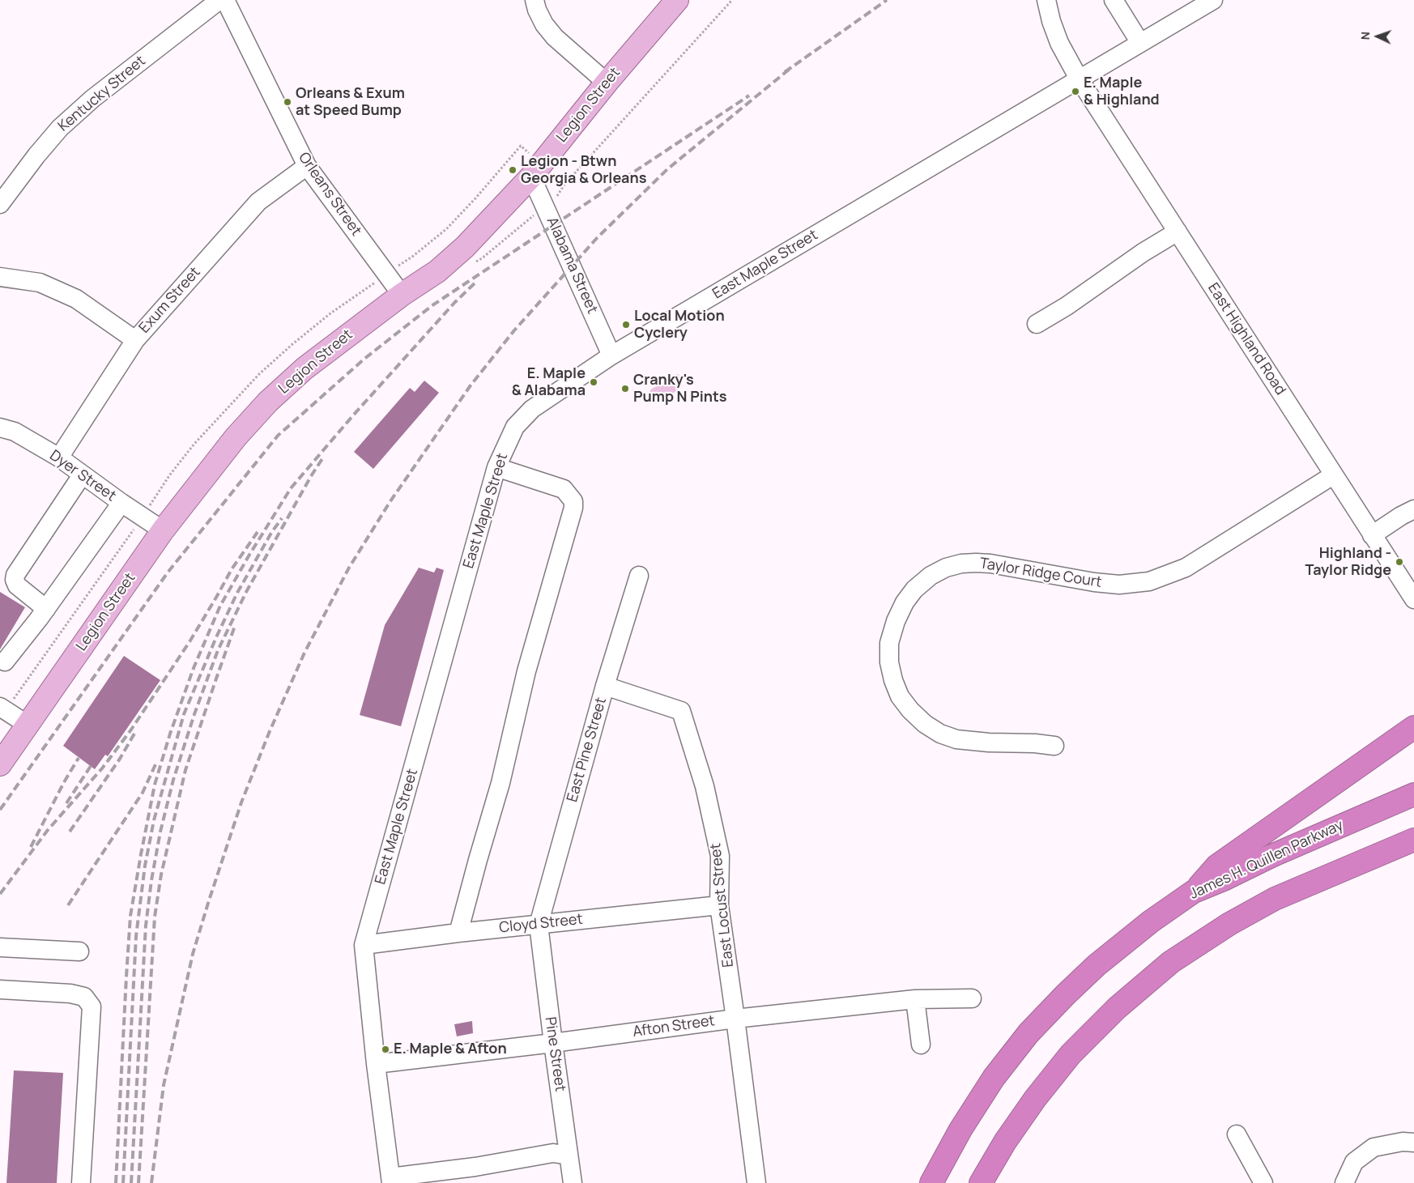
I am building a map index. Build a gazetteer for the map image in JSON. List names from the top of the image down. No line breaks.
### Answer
{"streets":{"highway":["James H. Quillen Parkway"],"main road":["Legion Street"],"street":["Kentucky Street","Orleans Street","East Maple Street","Alabama Street","Exum Street","East Highland Road","Dyer Street","Taylor Ridge Court","East Pine Street","East Locust Street","Cloyd Street","Afton Street","Pine Street"]},"crossings":[["Legion Street","Orleans Street"],["Legion Street","Alabama Street"],["Legion Street","Dyer Street"],["Orleans Street","Exum Street"],["East Maple Street","Alabama Street"],["East Maple Street","East Highland Road"],["East Maple Street","Cloyd Street"],["East Maple Street","Afton Street"],["Exum Street","Dyer Street"],["East Highland Road","Taylor Ridge Court"],["East Pine Street","East Locust Street"],["East Pine Street","Cloyd Street"],["East Pine Street","Pine Street"],["East Locust Street","Cloyd Street"],["East Locust Street","Afton Street"],["Cloyd Street","Pine Street"],["Afton Street","Pine Street"]],"places":["E. Maple & Highland","Orleans & Exum at Speed Bump","Legion - Btwn Georgia & Orleans","Local Motion Cyclery","E. Maple & Alabama","Cranky's Pump N Pints","Highland - Taylor Ridge","E. Maple & Afton"],"north":"left"}
